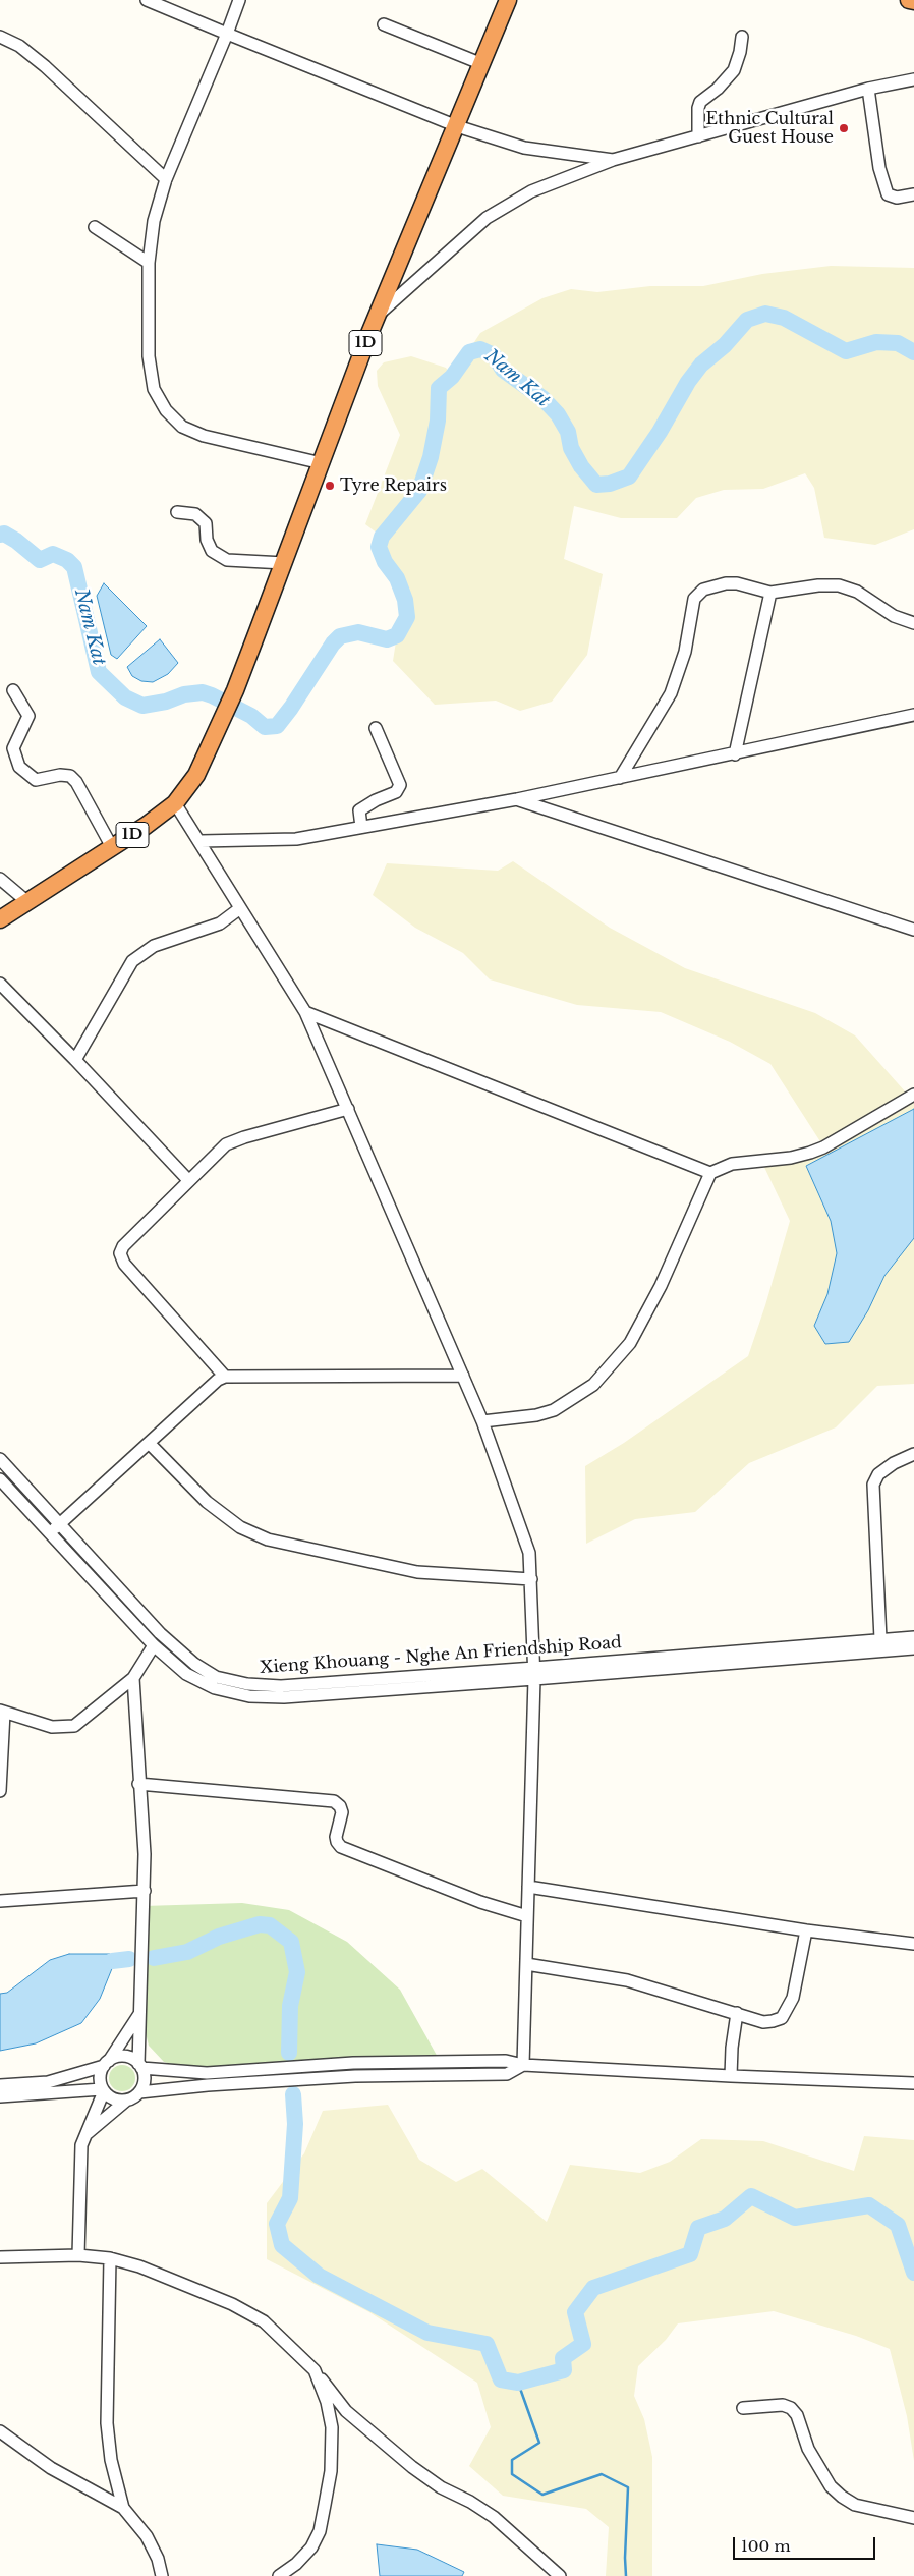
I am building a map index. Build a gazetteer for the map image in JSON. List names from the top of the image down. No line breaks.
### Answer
{"streets":{"highway":["1D"],"street":["Xieng Khouang - Nghe An Friendship Road"]},"water":["Nam Kat"],"places":["Ethnic Cultural Guest House","Tyre Repairs"],"scale_bar":"100 m"}
